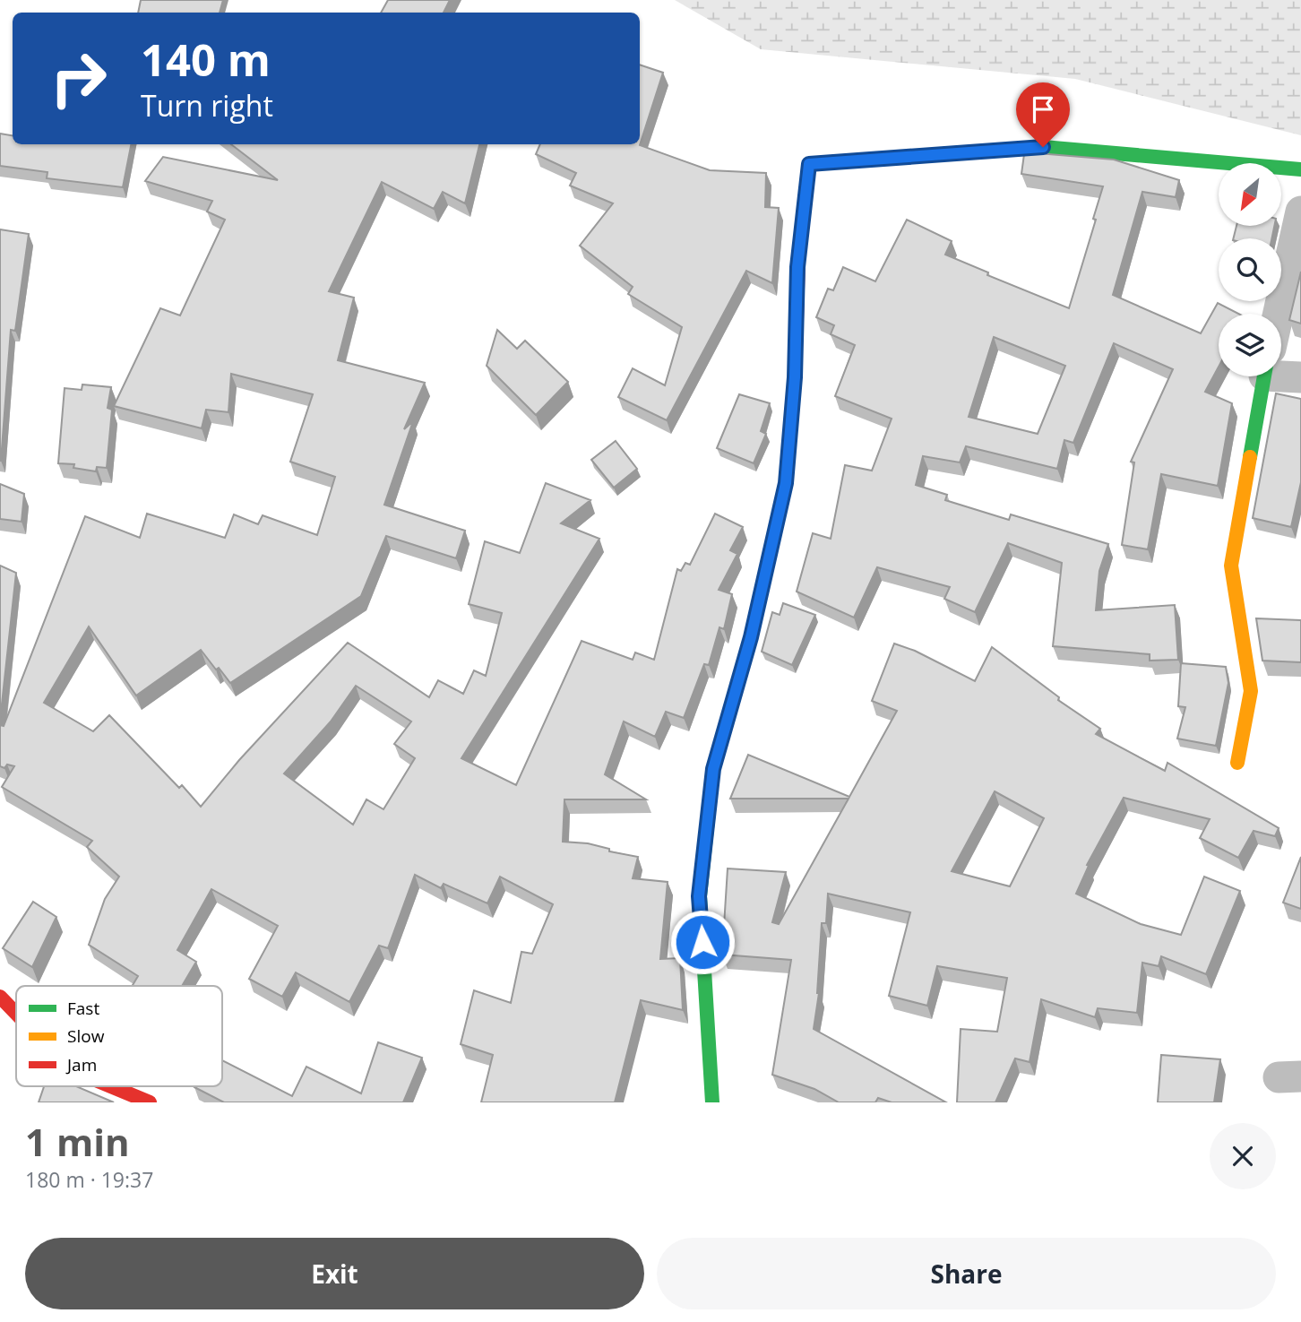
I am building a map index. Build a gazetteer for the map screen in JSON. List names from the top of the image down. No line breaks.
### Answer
{"legend":["Fast","Slow","Jam"],"north":"bottom left","page":{"turn":["140 m","Turn right"],"heading":["1 min","180 m · 19:37"],"buttons":["Exit","Share"]}}
